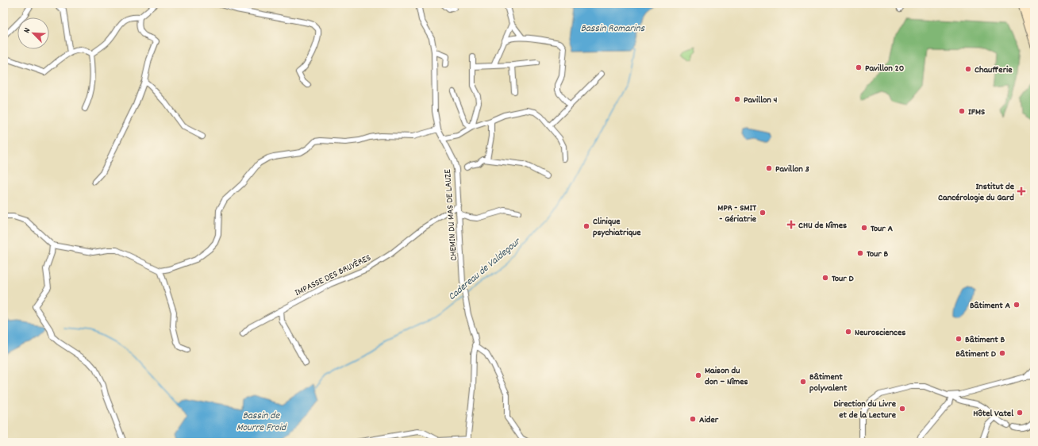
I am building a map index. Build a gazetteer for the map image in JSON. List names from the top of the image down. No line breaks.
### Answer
{"streets":{"street":["CHEMIN DU MAS DE LAUZE","IMPASSE DES BRUYÈRES"]},"crossings":[["CHEMIN DU MAS DE LAUZE","IMPASSE DES BRUYÈRES"]],"water":["Bassin Romarins","Cadereau de Valdegour","Bassin de Mourre Froid"],"places":{"other":["Pavillon 20","Chaufferie","Pavillon 4","IFMS","Pavillon 3","MPR - SMIT - Gériatrie","Clinique psychiatrique","Tour A","Tour B","Tour D","Bâtiment A","Neurosciences","Bâtiment B","Bâtiment D","Maison du don – Nîmes","Bâtiment polyvalent","Direction du Livre et de la Lecture","Hôtel Vatel","Aider"],"health":["Institut de Cancérologie du Gard","CHU de Nîmes"]},"north":"top left"}
